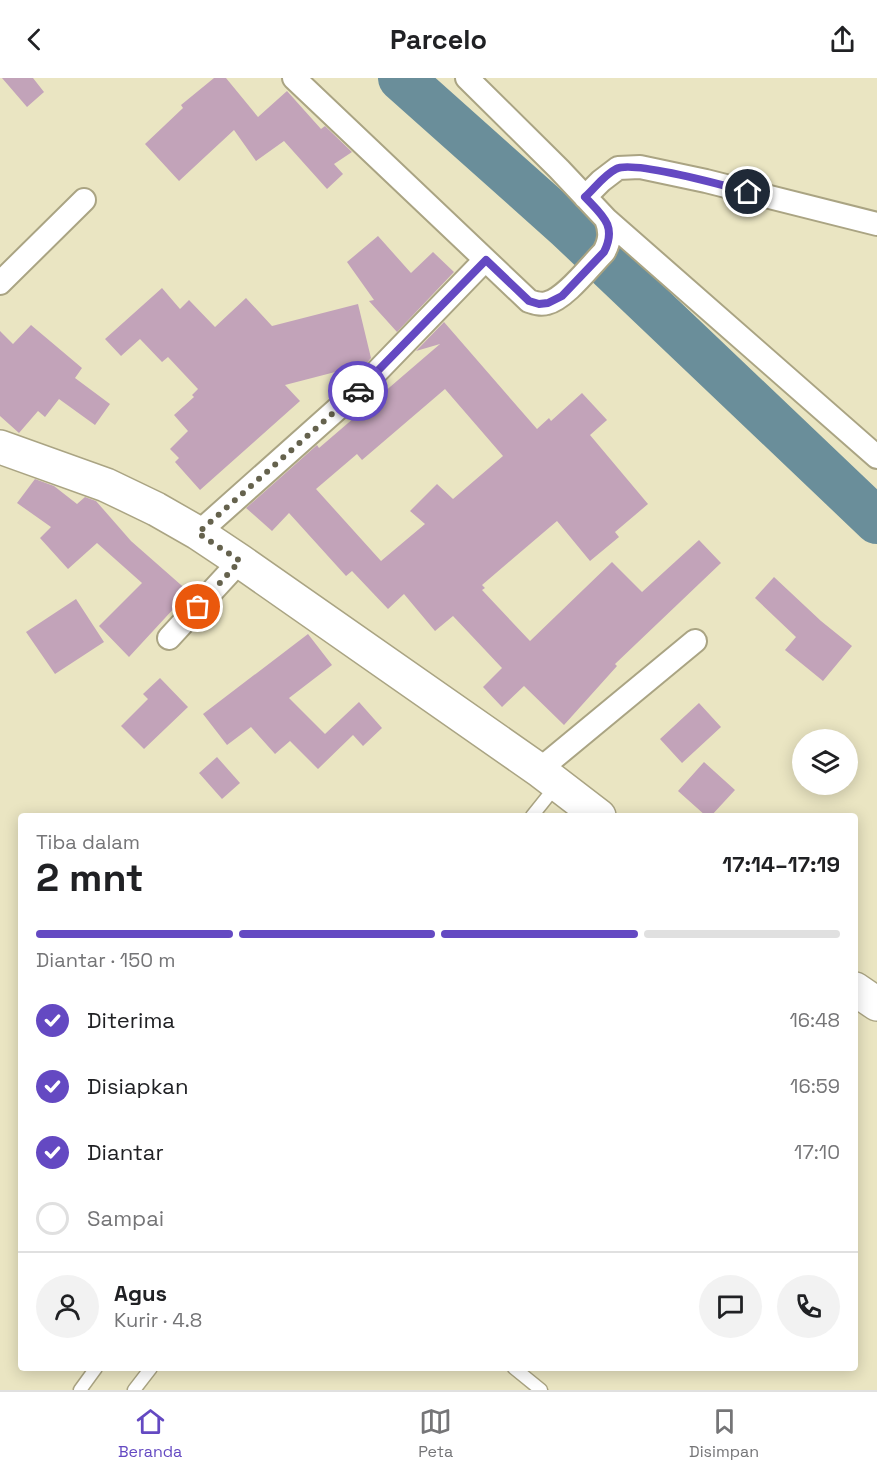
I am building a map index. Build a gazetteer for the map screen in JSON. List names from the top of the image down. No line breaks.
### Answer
{"page":{"header":"Parcelo","heading":["2 mnt","Tiba dalam","17:14–17:19"],"panel":["Agus","Kurir · 4.8"],"bar":"Diantar · 150 m","list":[["Diterima","16:48"],["Disiapkan","16:59"],["Diantar","17:10"],"Sampai"],"tabs":["Beranda","Peta","Disimpan"]}}
